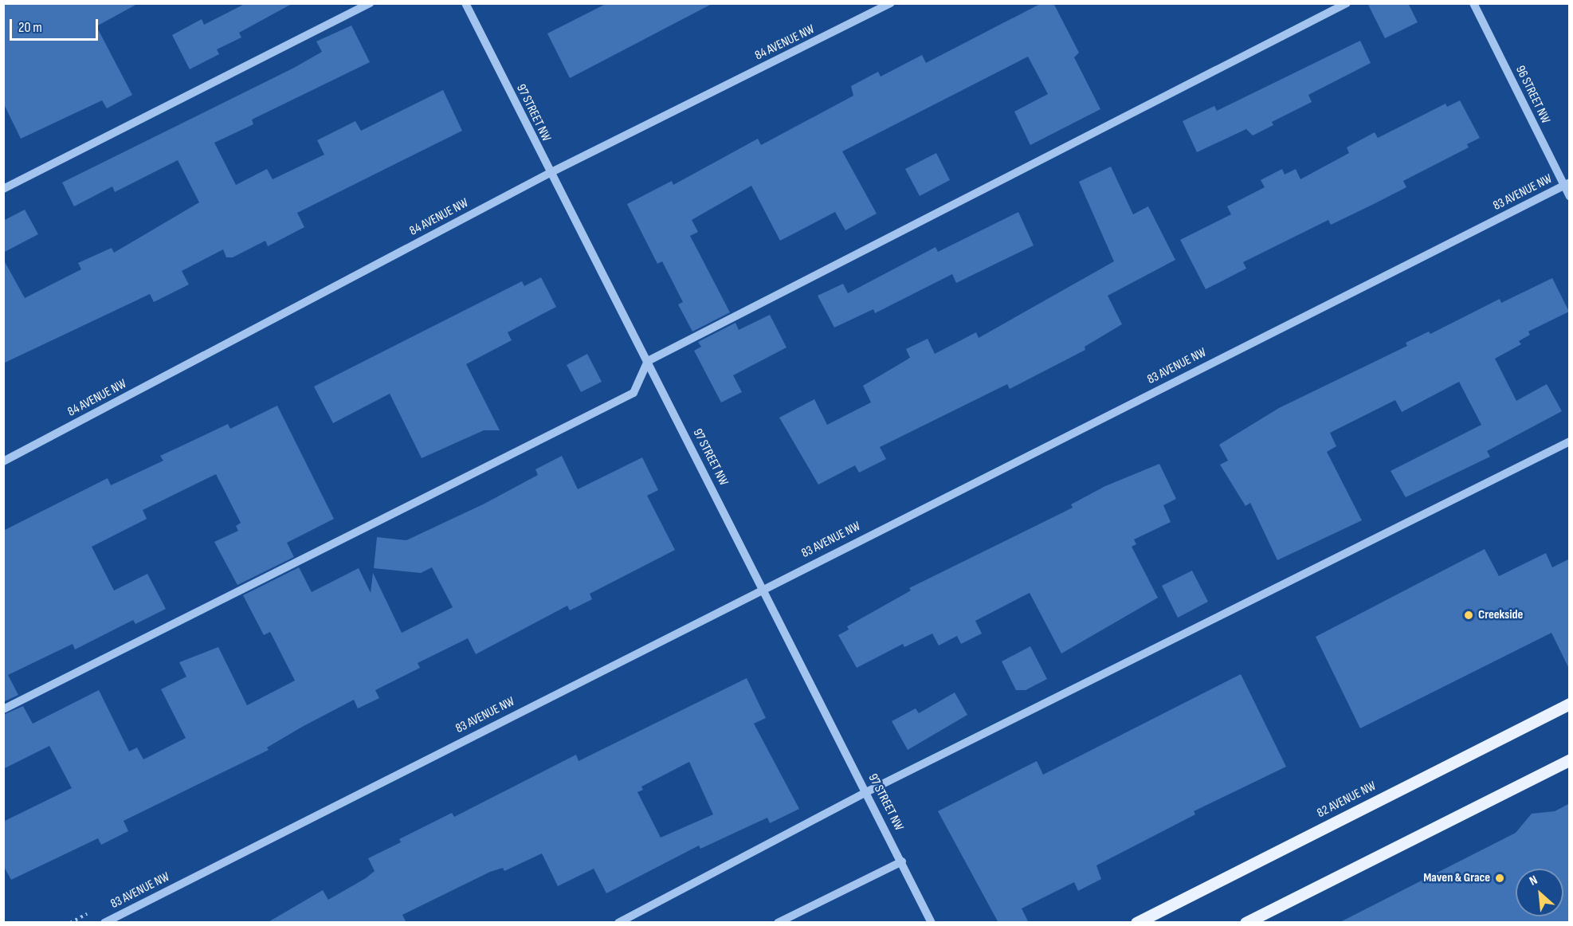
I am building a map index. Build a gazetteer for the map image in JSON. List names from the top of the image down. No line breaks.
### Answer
{"streets":{"main road":["82 AVENUE NW"],"street":["84 AVENUE NW","96 STREET NW","97 STREET NW","83 AVENUE NW"]},"crossings":[["84 AVENUE NW","97 STREET NW"],["96 STREET NW","83 AVENUE NW"],["97 STREET NW","83 AVENUE NW"]],"places":["Creekside","Maven & Grace"],"scale_bar":"20 m","north":"top left"}
